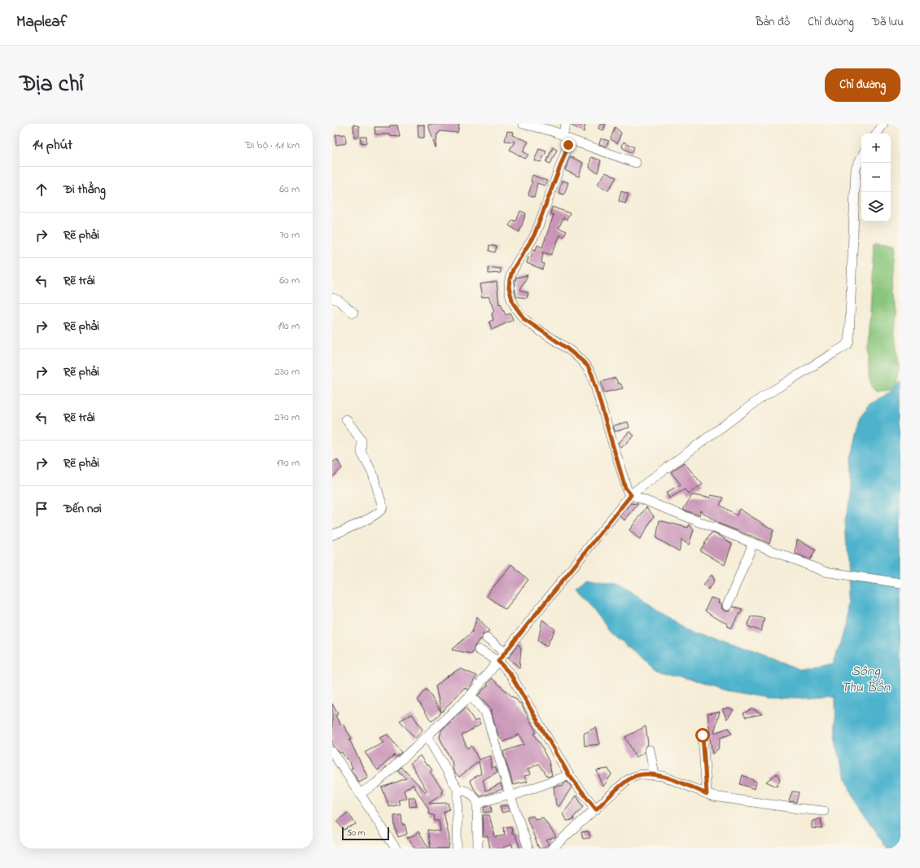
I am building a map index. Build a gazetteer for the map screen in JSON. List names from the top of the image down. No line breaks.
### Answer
{"water":["Sông Thu Bồn"],"scale_bar":"50 m","page":{"header":"Mapleaf","nav":["Bản đồ","Chỉ đường","Đã lưu"],"title":"Địa chỉ","buttons":"Chỉ đường","heading":["14 phút","Đi bộ · 1.1 km"],"map_buttons":["+","−"],"list":[["Đi thẳng","60 m"],["Rẽ phải","70 m"],["Rẽ trái","60 m"],["Rẽ phải","190 m"],["Rẽ phải","230 m"],["Rẽ trái","270 m"],["Rẽ phải","170 m"],"Đến nơi"],"scale":"50 m"}}
